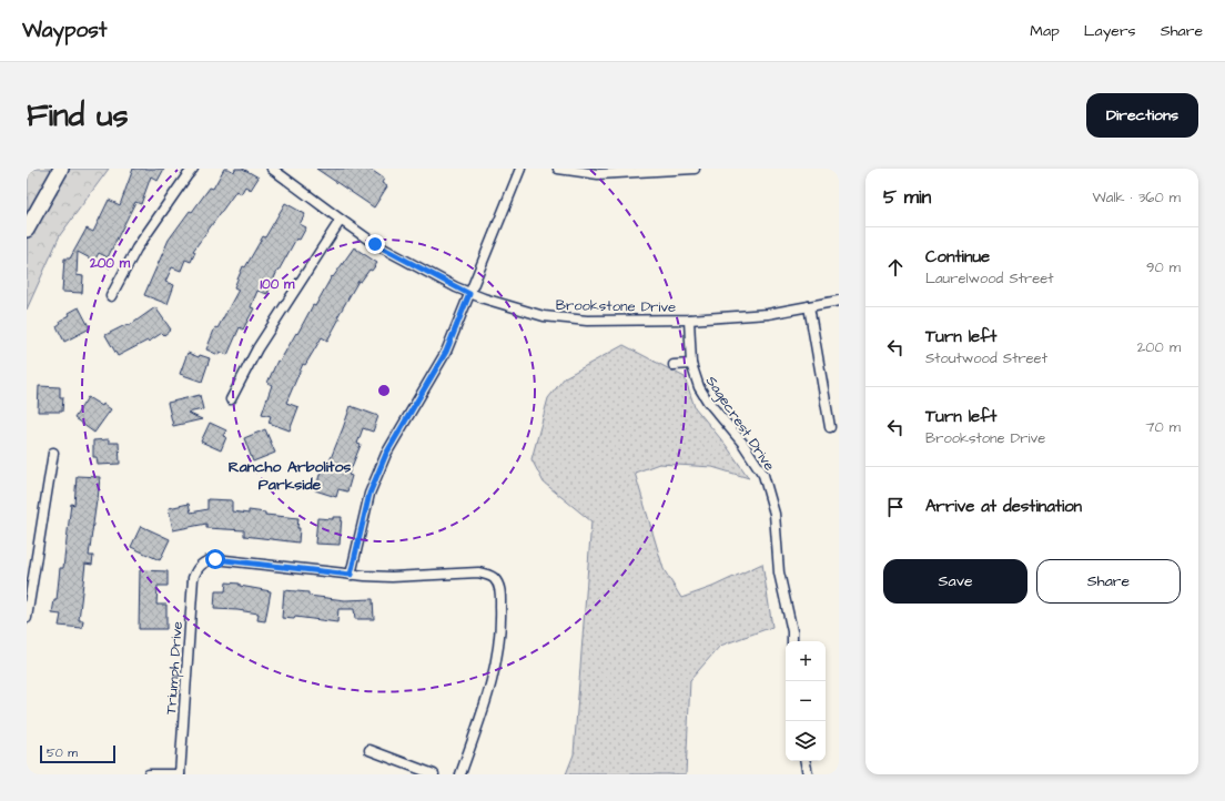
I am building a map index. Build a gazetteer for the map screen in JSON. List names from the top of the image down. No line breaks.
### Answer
{"streets":{"street":["Brookstone Drive","Sagecrest Drive","Triumph Drive"]},"crossings":[["Brookstone Drive","Sagecrest Drive"]],"districts":["Rancho Arbolitos Parkside"],"scale_bar":"50 m","page":{"header":"Waypost","nav":["Map","Layers","Share"],"buttons":["Directions",["Save","Share"]],"title":"Find us","heading":["5 min","Walk · 360 m"],"list":[["Continue","Laurelwood Street","90 m"],["Turn left","Stoutwood Street","200 m"],["Turn left","Brookstone Drive","70 m"],"Arrive at destination"],"map_buttons":["+","−"],"scale":"50 m"},"rings":["200 m","100 m"]}
